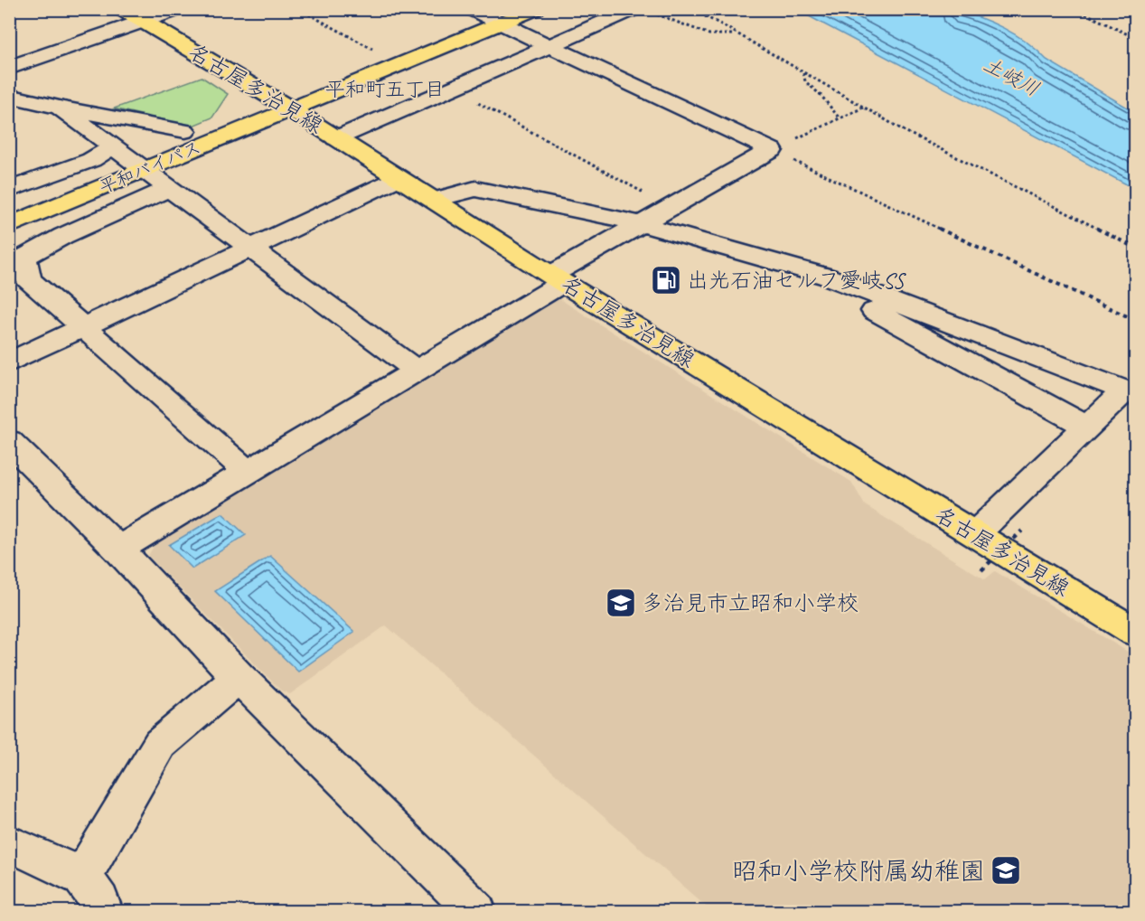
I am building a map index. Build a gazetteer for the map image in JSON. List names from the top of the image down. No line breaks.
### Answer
{"streets":{"main road":["名古屋多治見線","平和バイパス"]},"crossings":[["名古屋多治見線","平和バイパス"]],"districts":["平和町五丁目"],"water":["土岐川"],"places":{"fuel station":["出光石油セルフ愛岐SS"],"school or university":["多治見市立昭和小学校","昭和小学校附属幼稚園"]}}
